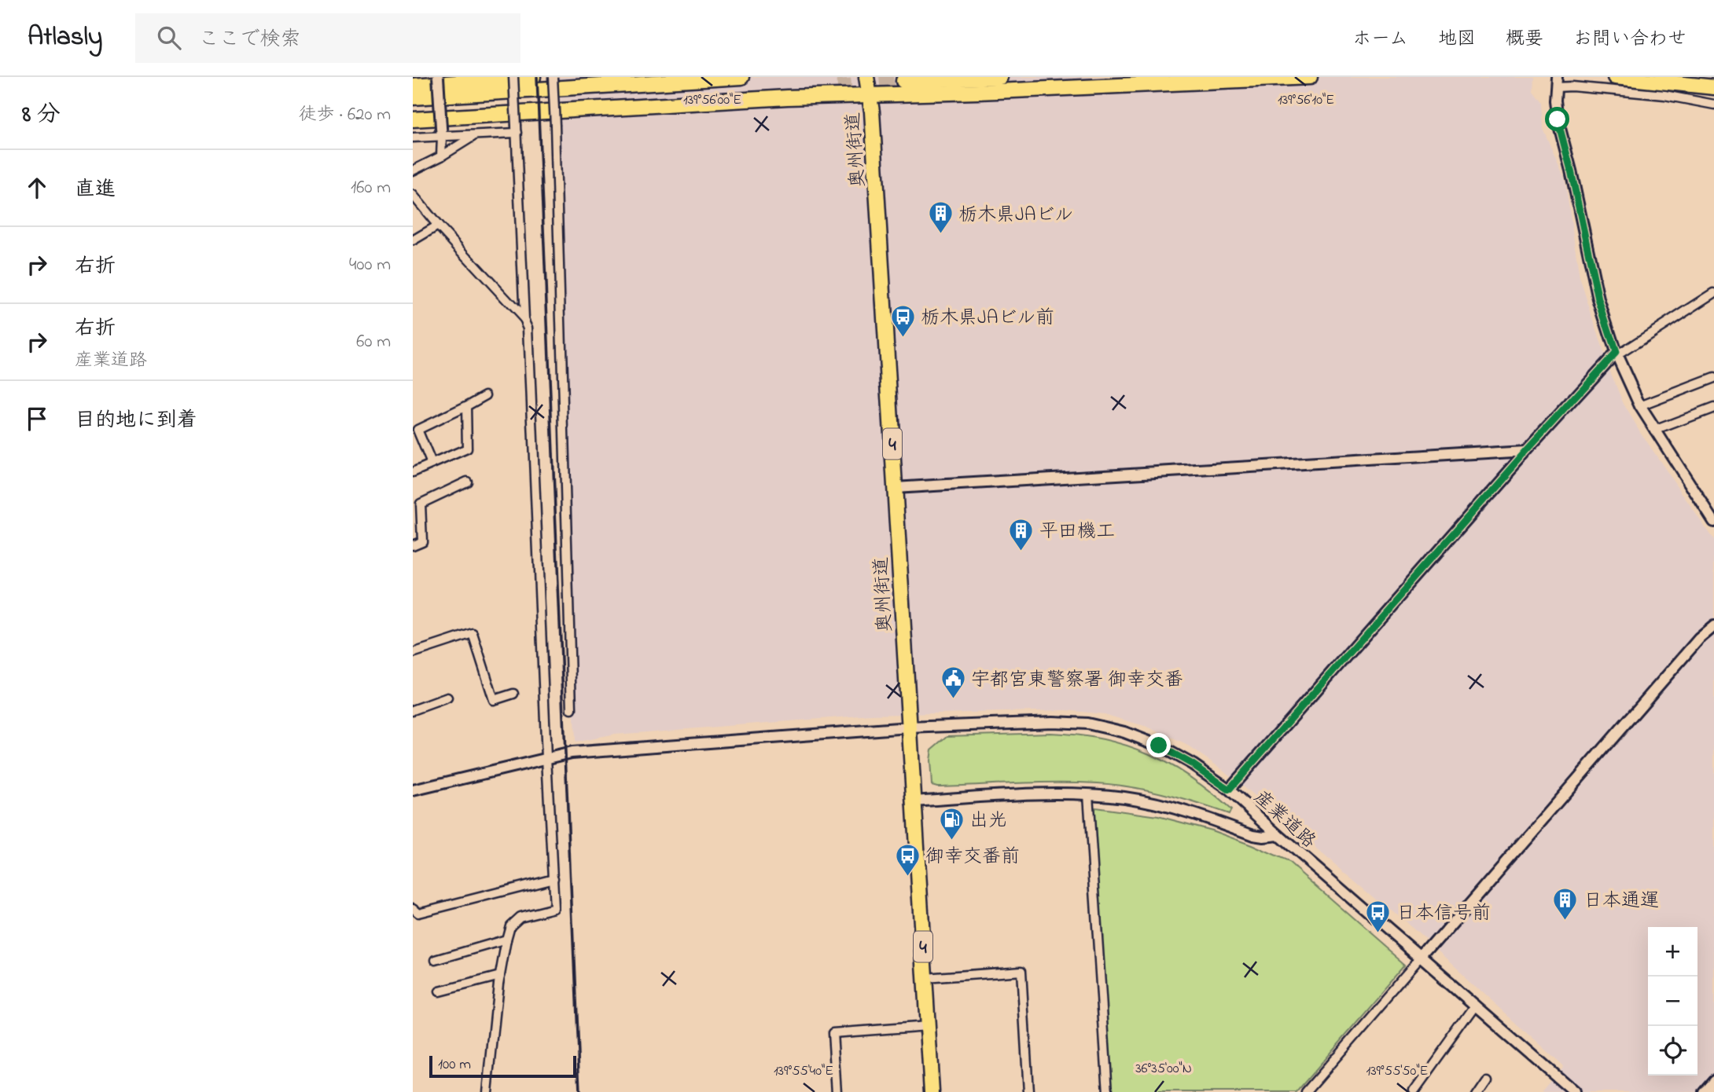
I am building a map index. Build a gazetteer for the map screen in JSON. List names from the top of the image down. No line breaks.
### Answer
{"streets":{"highway":["奥州街道","4"],"street":["産業道路"]},"crossings":[["奥州街道","産業道路"]],"places":{"building":["栃木県JAビル","平田機工","日本通運"],"bus stop":["栃木県JAビル前","御幸交番前","日本信号前"],"public building":["宇都宮東警察署 御幸交番"],"fuel station":["出光"]},"scale_bar":"100 m","page":{"header":"Atlasly","search":"ここで検索","nav":["ホーム","地図","概要","お問い合わせ"],"heading":["8 分","徒歩 · 620 m"],"list":[["直進","160 m"],["右折","400 m"],["右折","産業道路","60 m"],"目的地に到着"],"map_buttons":["+","−"],"scale":"100 m"},"coordinates":["139°56'00\"E","139°56'10\"E","36°35'00\"N","139°55'40\"E","139°55'50\"E"]}
